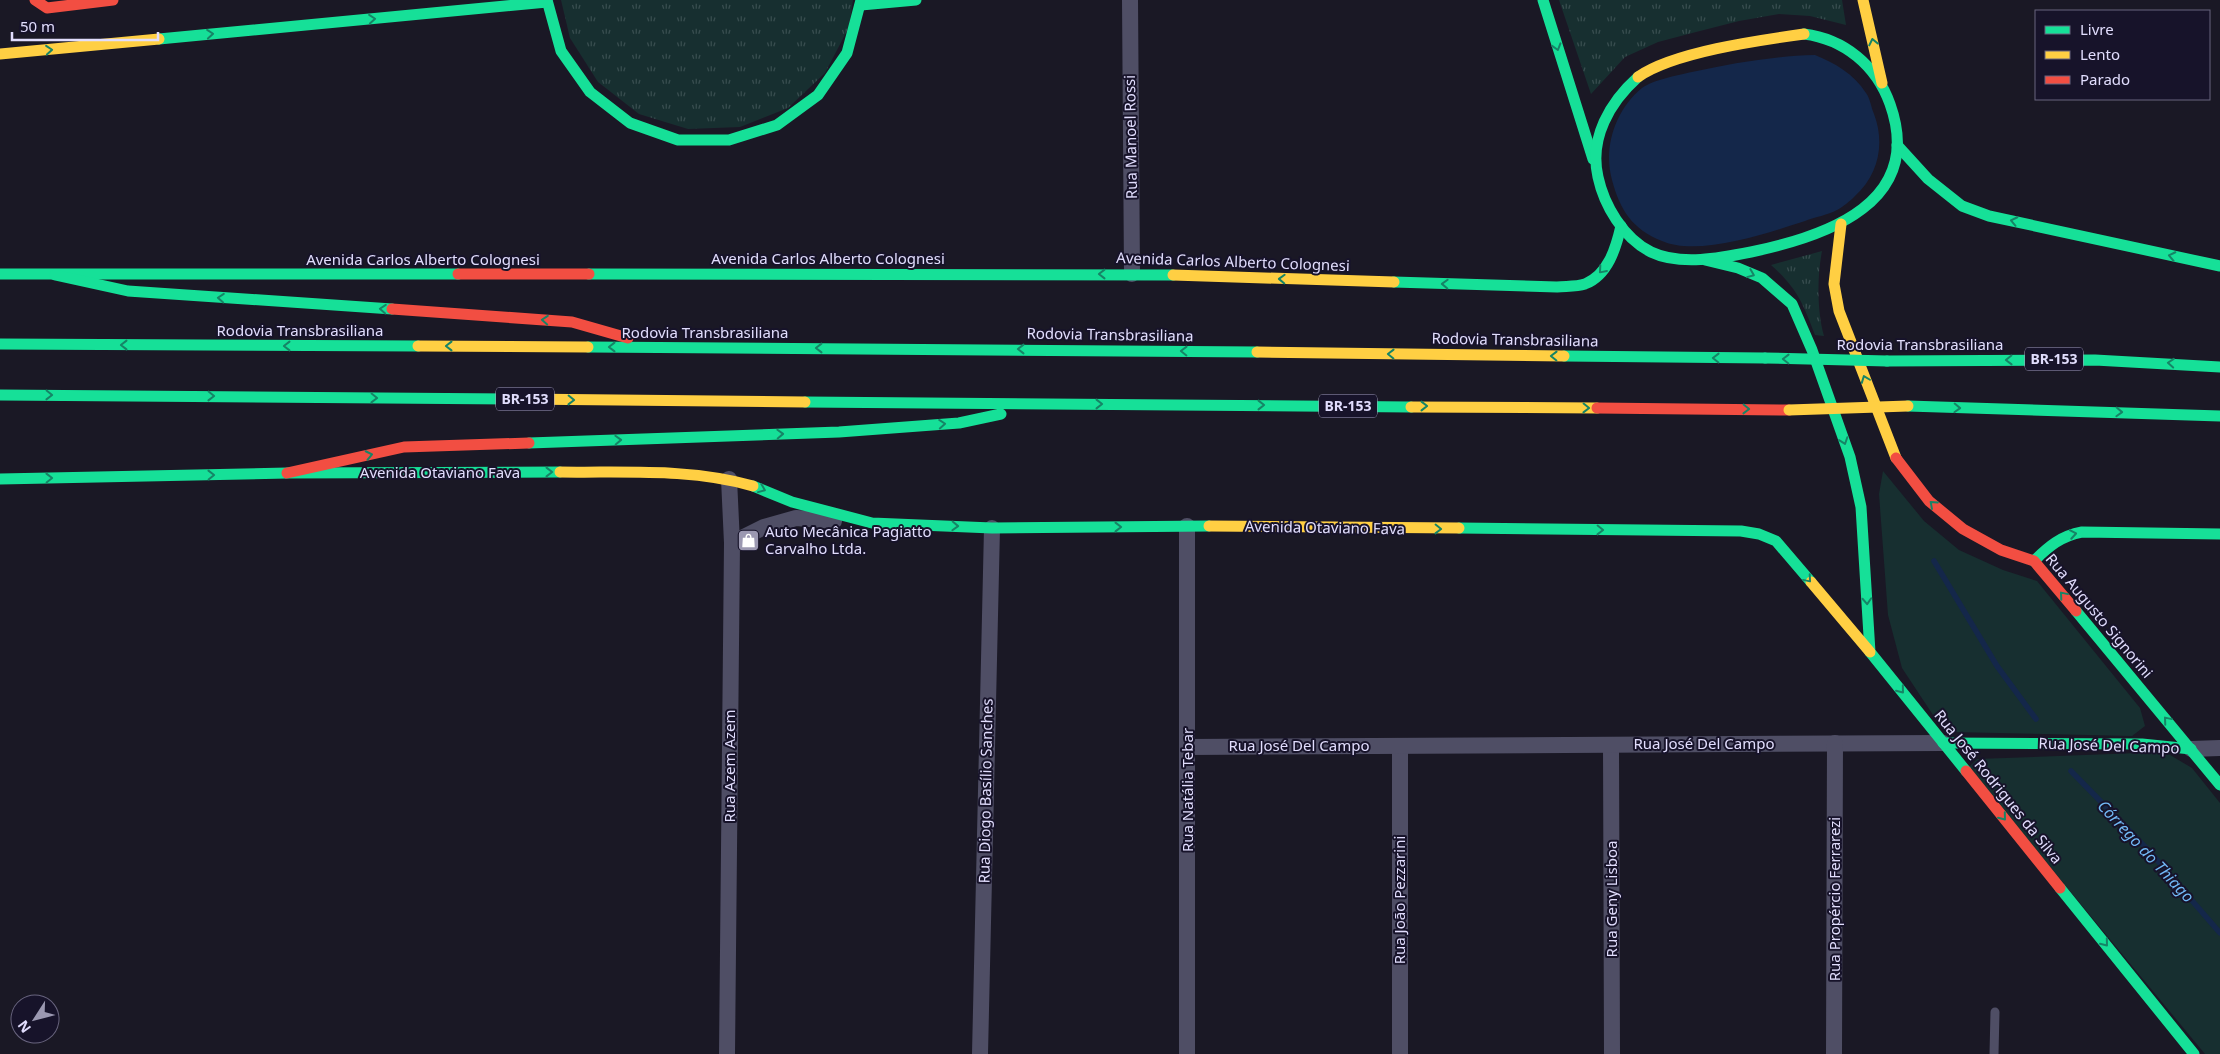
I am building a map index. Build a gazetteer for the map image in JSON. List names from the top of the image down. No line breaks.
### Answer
{"streets":{"main road":["Avenida Carlos Alberto Colognesi","Rodovia Transbrasiliana","BR-153","Avenida Otaviano Fava","Rua Augusto Signorini","Rua José Del Campo","Rua José Rodrigues da Silva"],"street":["Rua Manoel Rossi","Rua Azem Azem","Rua Natália Tebar","Rua Diogo Basílio Sanches","Rua Geny Lisboa","Rua Propércio Ferrarezi","Rua João Pezzarini"]},"crossings":[["Rua Manoel Rossi","Avenida Carlos Alberto Colognesi"],["Avenida Otaviano Fava","Rua Azem Azem"],["Avenida Otaviano Fava","Rua José Rodrigues da Silva"],["Avenida Otaviano Fava","Rua Natália Tebar"],["Avenida Otaviano Fava","Rua Diogo Basílio Sanches"],["Rua Augusto Signorini","Rua José Del Campo"],["Rua José Del Campo","Rua José Rodrigues da Silva"],["Rua José Del Campo","Rua Natália Tebar"],["Rua José Del Campo","Rua Geny Lisboa"],["Rua José Del Campo","Rua Propércio Ferrarezi"],["Rua José Del Campo","Rua João Pezzarini"]],"one_way":["Rua José Rodrigues da Silva"],"water":["Córrego do Thiago"],"places":{"shop":["Auto Mecânica Pagiatto Carvalho Ltda."]},"legend":["Livre","Lento","Parado"],"scale_bar":"50 m","north":"bottom left"}
